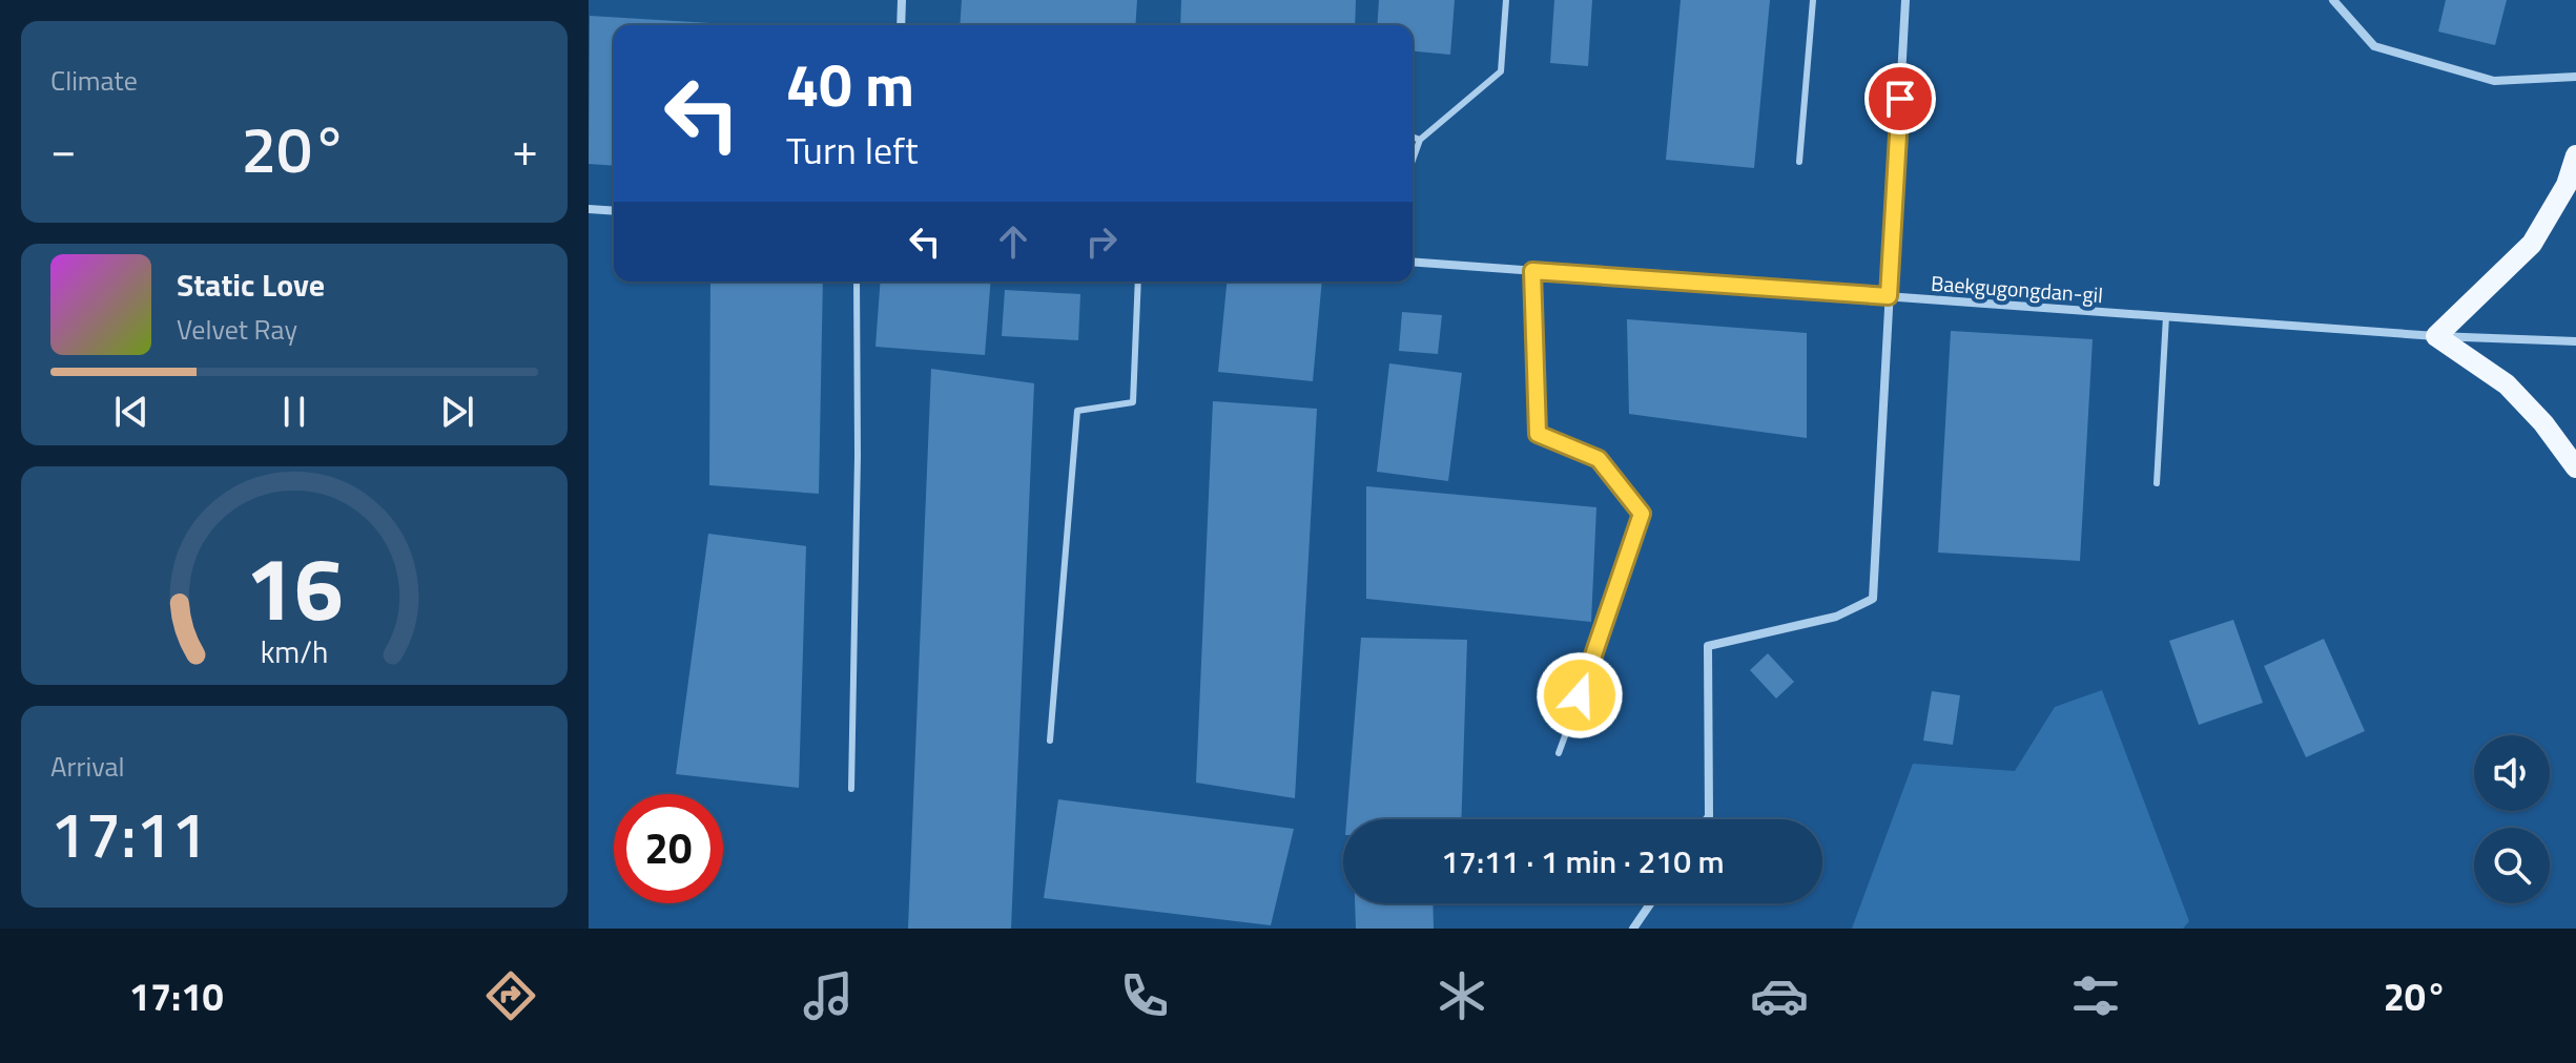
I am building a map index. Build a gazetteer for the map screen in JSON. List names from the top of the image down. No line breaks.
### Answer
{"streets":{"street":["Baekgugongdan-gil"]},"page":{"tile":["Climate",["Arrival","17:11"]],"turn":["40 m","Turn left"],"heat":["−","20°","+"],"song":["Static Love","Velvet Ray"],"limit":"20","trip":"17:11 · 1 min · 210 m","tabs":["17:10","20°"],"gauge":["16","km/h"]}}
